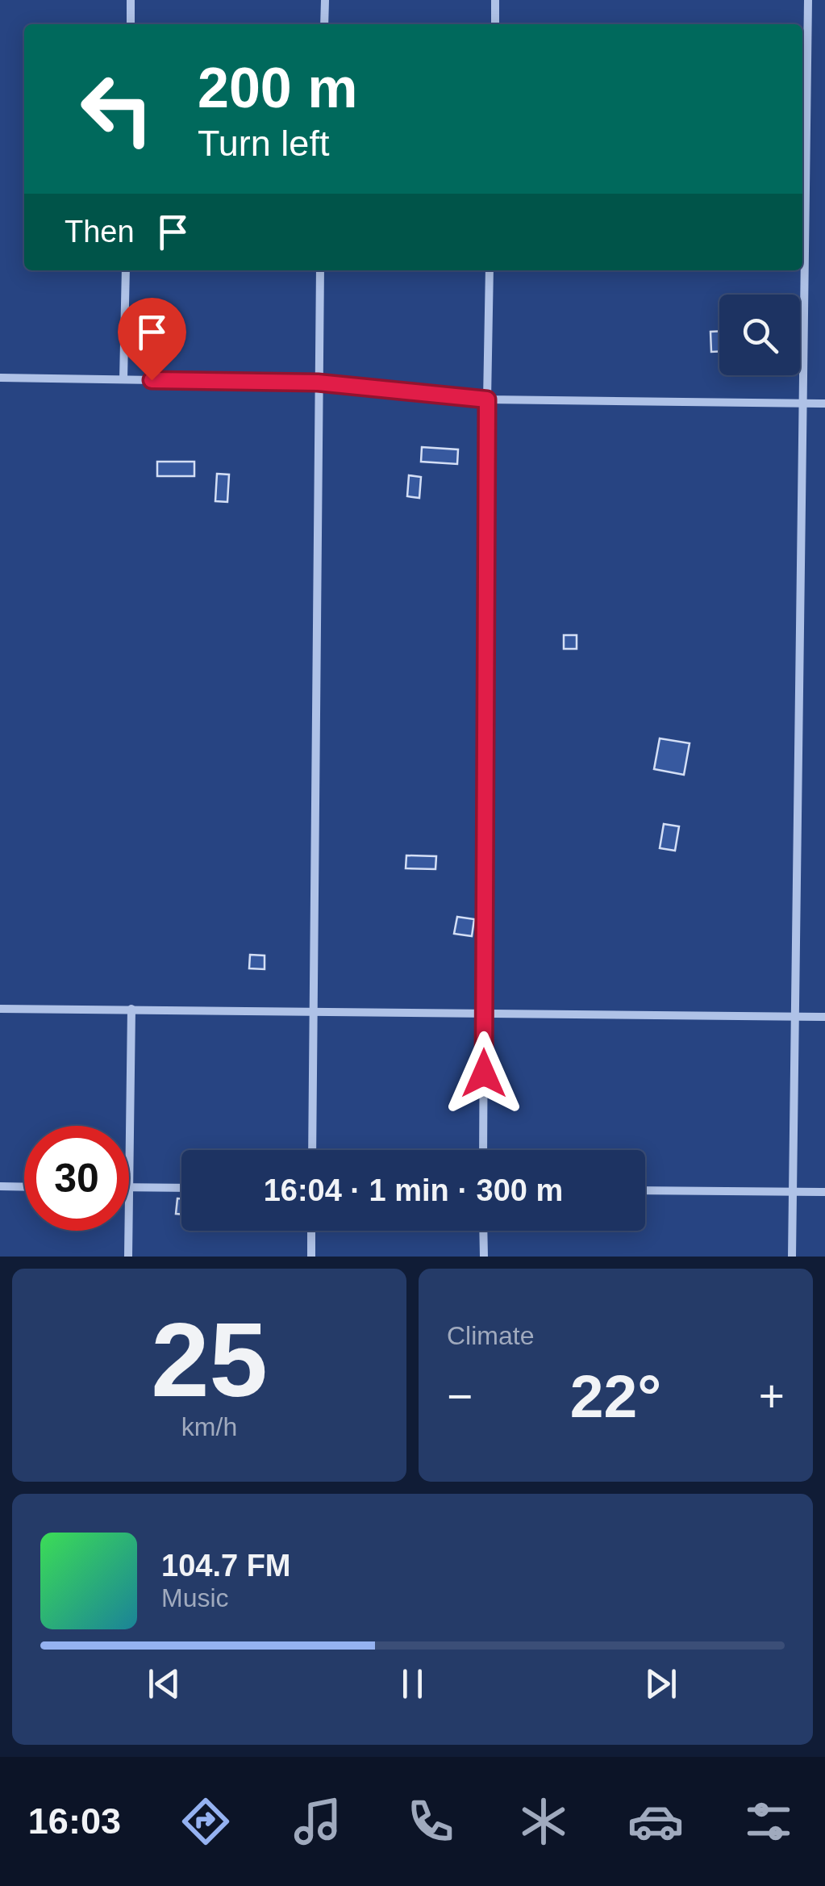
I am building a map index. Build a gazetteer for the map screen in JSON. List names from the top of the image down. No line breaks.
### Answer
{"page":{"turn":["200 m","Turn left"],"then":"Then","limit":"30","trip":"16:04 · 1 min · 300 m","tile":[["25","km/h"],"Climate"],"heat":["−","22°","+"],"song":["104.7 FM","Music"],"tabs":"16:03"}}
